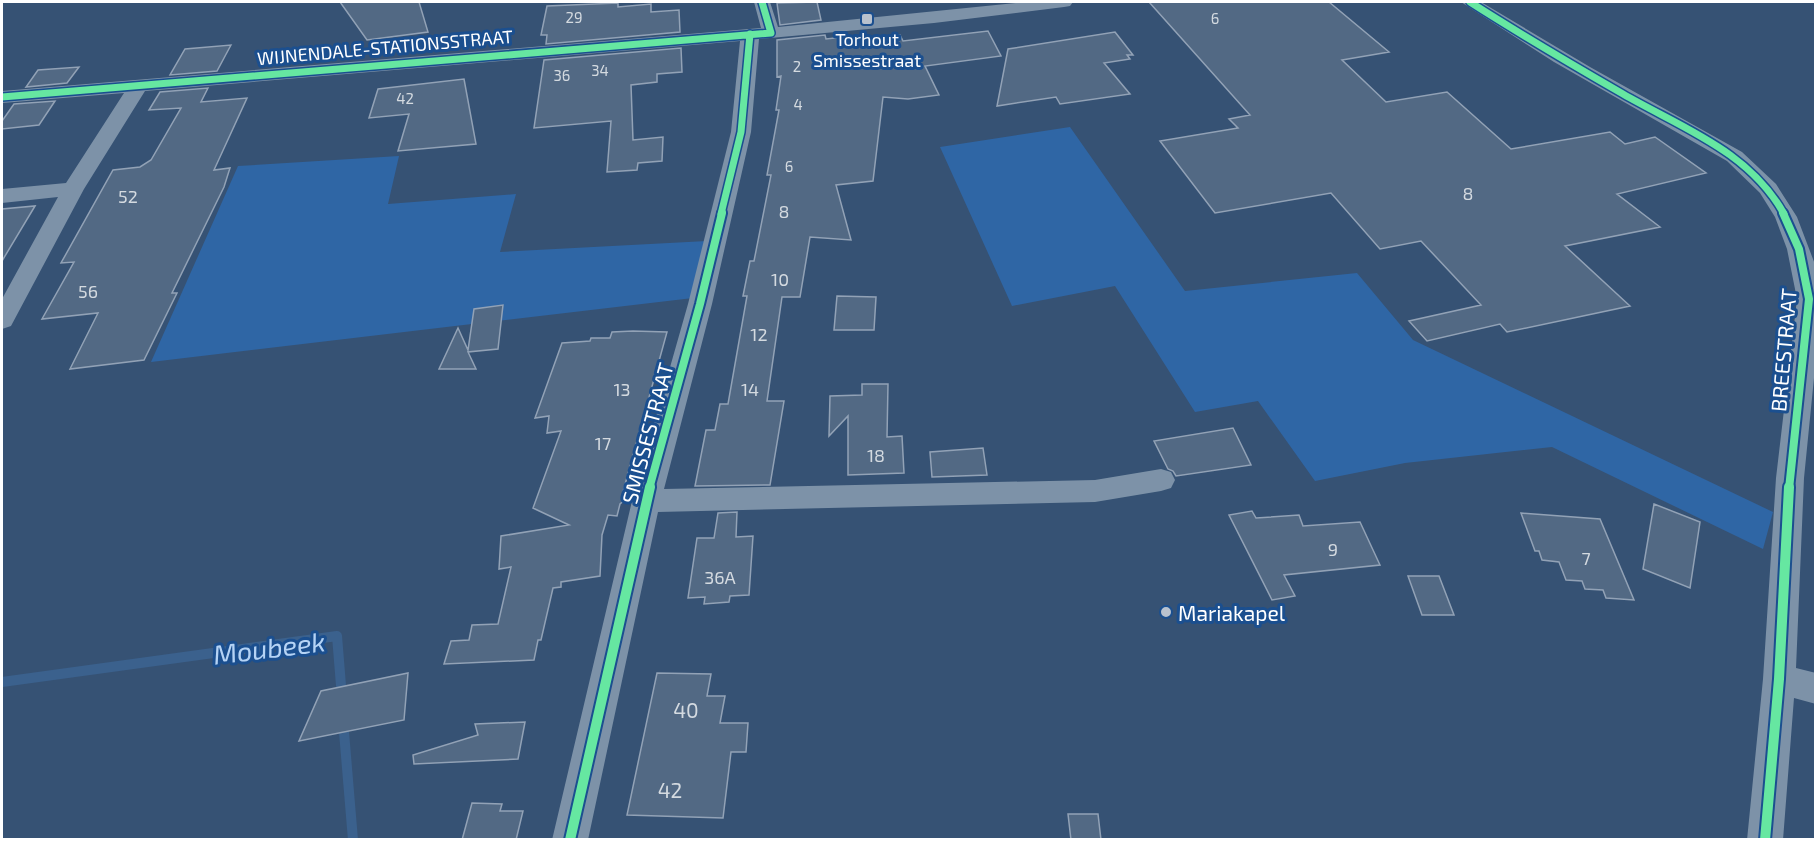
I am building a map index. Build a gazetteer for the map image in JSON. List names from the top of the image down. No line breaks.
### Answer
{"streets":{"street":["WIJNENDALE-STATIONSSTRAAT","BREESTRAAT","SMISSESTRAAT"]},"crossings":[["WIJNENDALE-STATIONSSTRAAT","SMISSESTRAAT"]],"water":["Moubeek"],"places":{"transit":["Torhout Smissestraat"],"other":["Mariakapel"]},"house_numbers":["29","6","2","34","36","42","4","6","8","52","8","10","56","12","13","14","17","18","9","7","36A","40","42"]}
